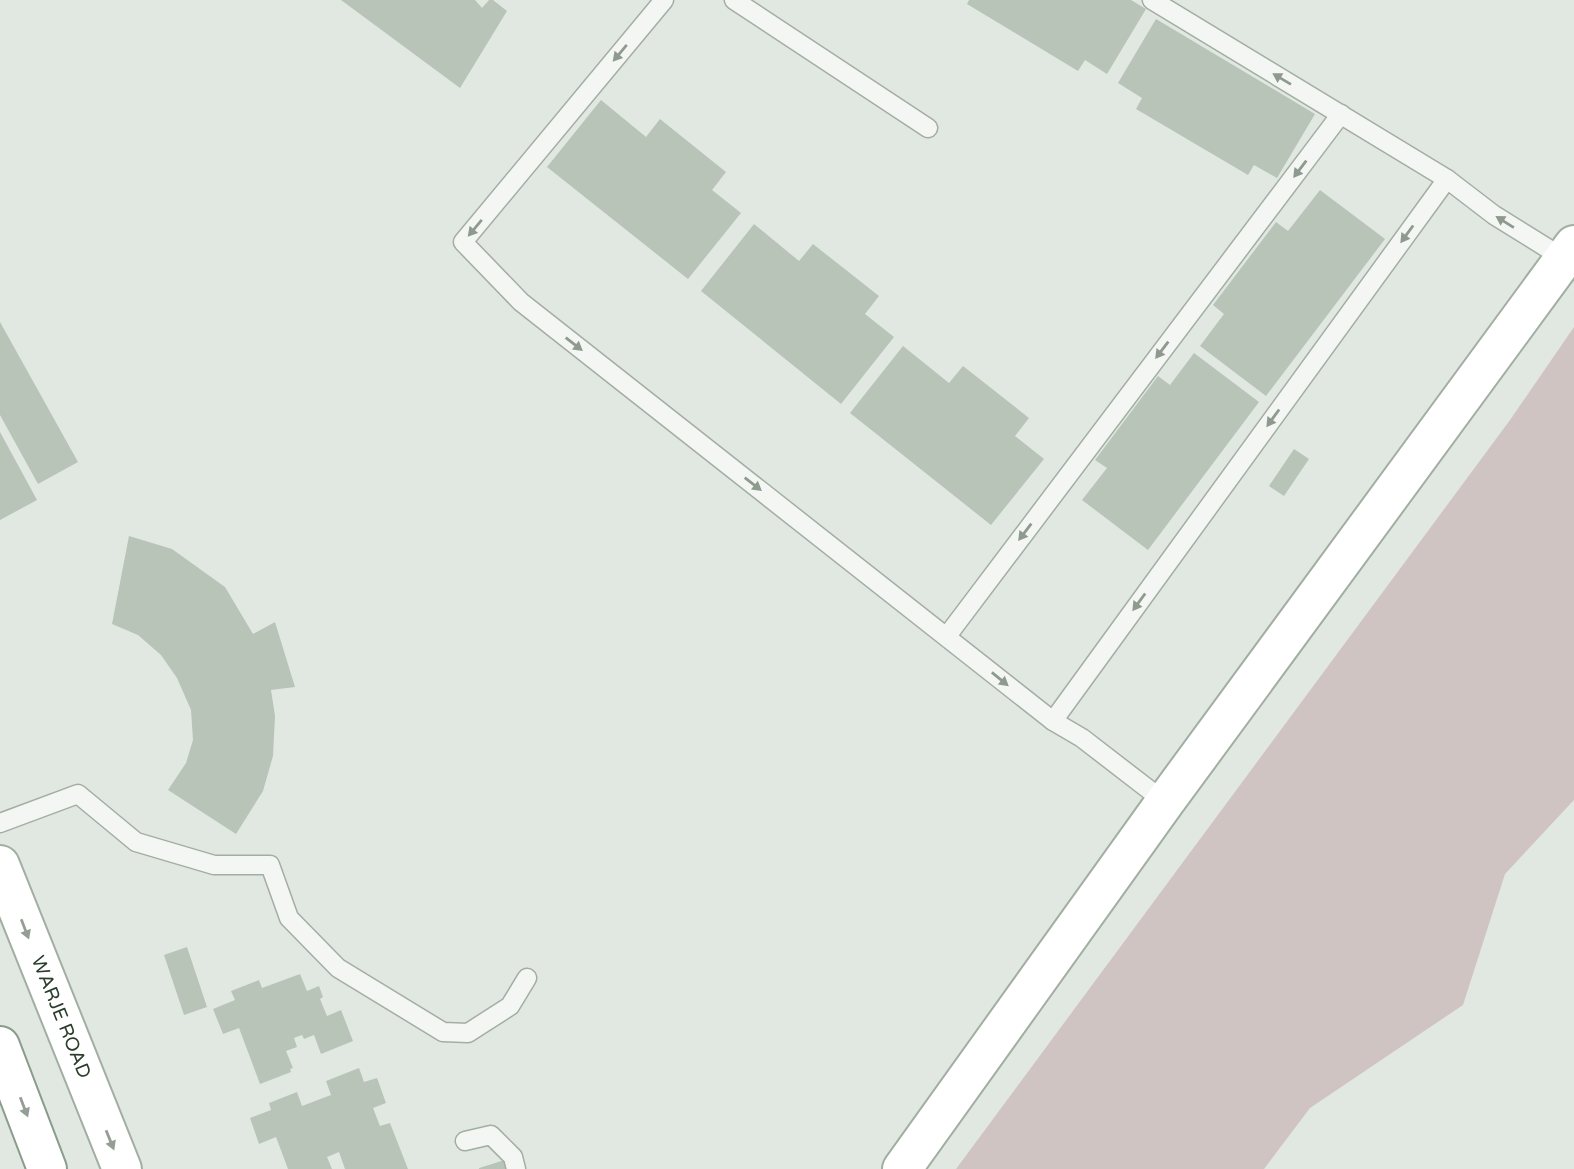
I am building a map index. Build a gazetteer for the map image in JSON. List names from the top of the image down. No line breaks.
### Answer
{"streets":{"main road":["WARJE ROAD"]}}
